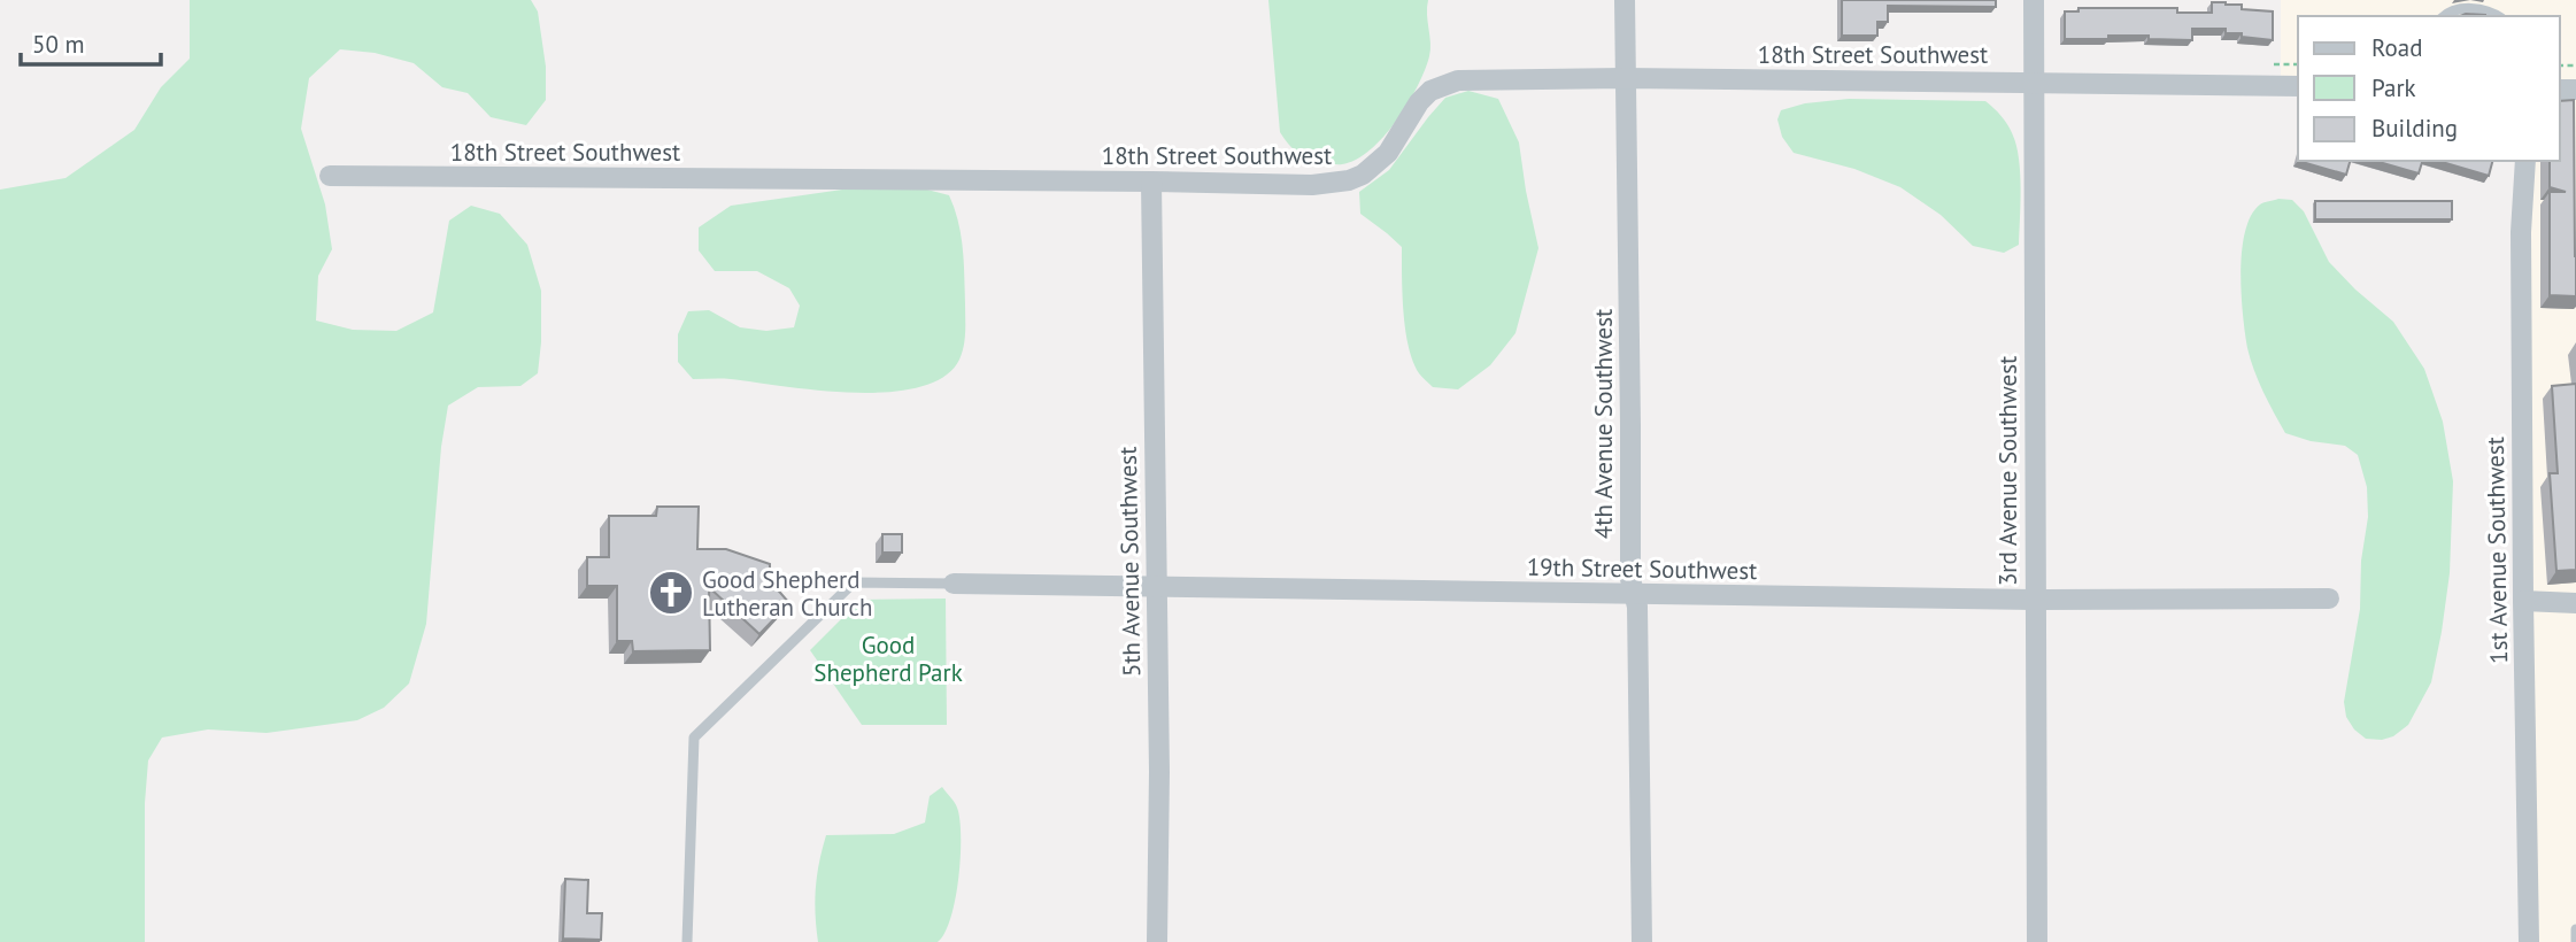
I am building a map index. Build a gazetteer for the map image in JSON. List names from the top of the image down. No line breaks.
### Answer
{"streets":{"street":["18th Street Southwest","4th Avenue Southwest","3rd Avenue Southwest","1st Avenue Southwest","5th Avenue Southwest","19th Street Southwest"]},"crossings":[["18th Street Southwest","4th Avenue Southwest"],["18th Street Southwest","3rd Avenue Southwest"],["18th Street Southwest","5th Avenue Southwest"],["4th Avenue Southwest","19th Street Southwest"],["3rd Avenue Southwest","19th Street Southwest"],["5th Avenue Southwest","19th Street Southwest"]],"parks":["Good Shepherd Park"],"places":{"church":["Good Shepherd Lutheran Church"]},"legend":["Road","Park","Building"],"scale_bar":"50 m"}
